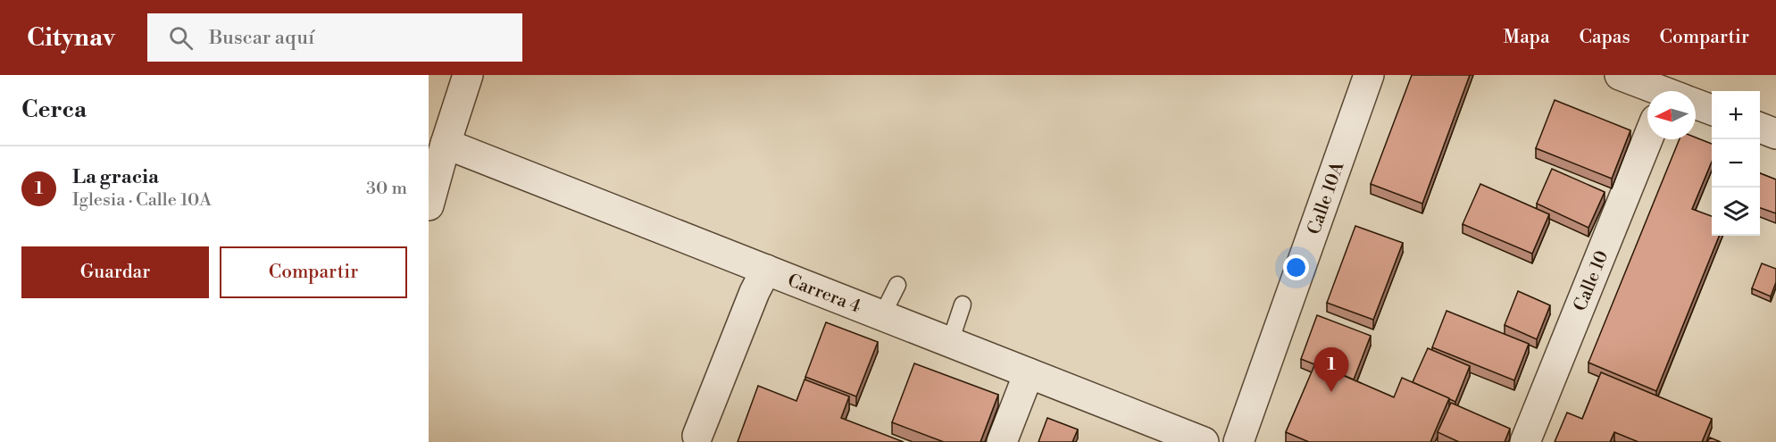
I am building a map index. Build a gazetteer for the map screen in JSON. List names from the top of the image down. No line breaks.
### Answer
{"streets":{"street":["Calle 10A","Calle 10","Carrera 4"]},"north":"left","page":{"header":"Citynav","search":"Buscar aquí","nav":["Mapa","Capas","Compartir"],"heading":"Cerca","map_buttons":["+","−"],"list":[{"mark":"1","name":"La gracia","note":"Iglesia · Calle 10A","value":"30 m"}],"buttons":["Guardar","Compartir"],"pins":"1"}}
